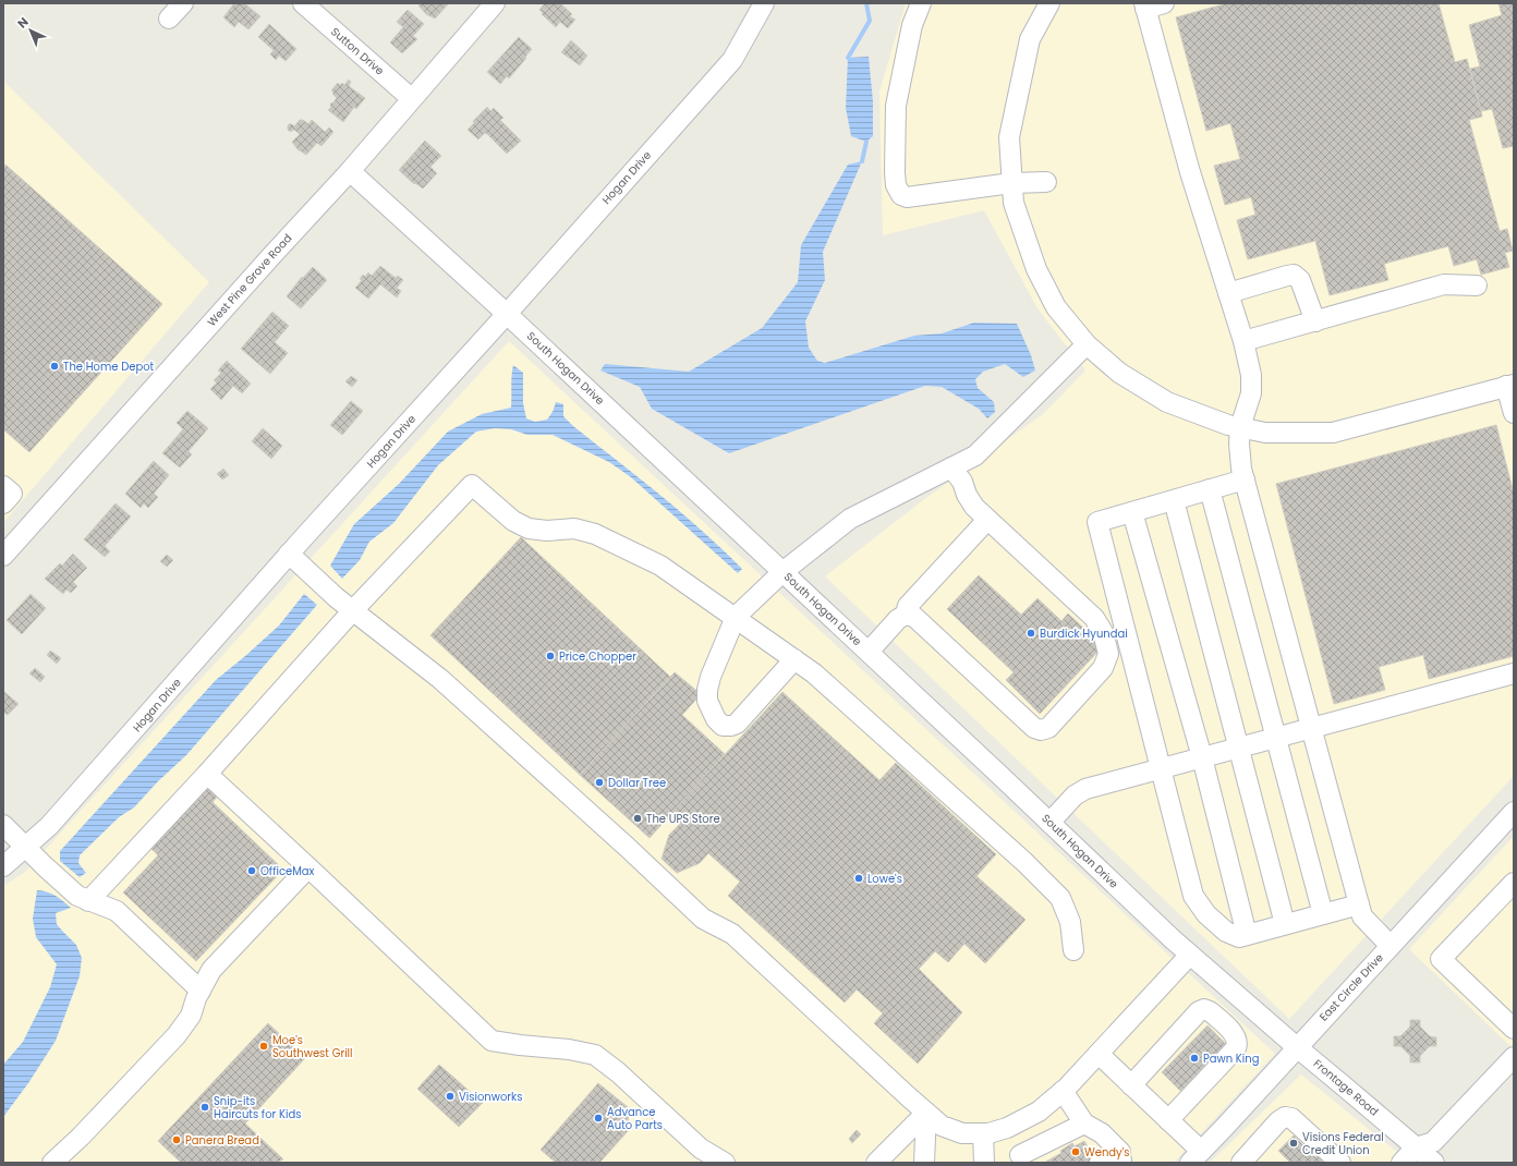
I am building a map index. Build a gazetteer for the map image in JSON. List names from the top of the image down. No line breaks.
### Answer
{"streets":{"street":["Sutton Drive","Hogan Drive","West Pine Grove Road","South Hogan Drive","East Circle Drive","Frontage Road"]},"crossings":[["Sutton Drive","West Pine Grove Road"],["Hogan Drive","South Hogan Drive"],["West Pine Grove Road","South Hogan Drive"],["South Hogan Drive","East Circle Drive"],["South Hogan Drive","Frontage Road"],["East Circle Drive","Frontage Road"]],"places":["The Home Depot","Burdick Hyundai","Price Chopper","Dollar Tree","The UPS Store","OfficeMax","Lowe's","Moe's Southwest Grill","Pawn King","Visionworks","Snip-its Haircuts for Kids","Advance Auto Parts","Panera Bread","Visions Federal Credit Union","Wendy's"],"north":"top left"}
